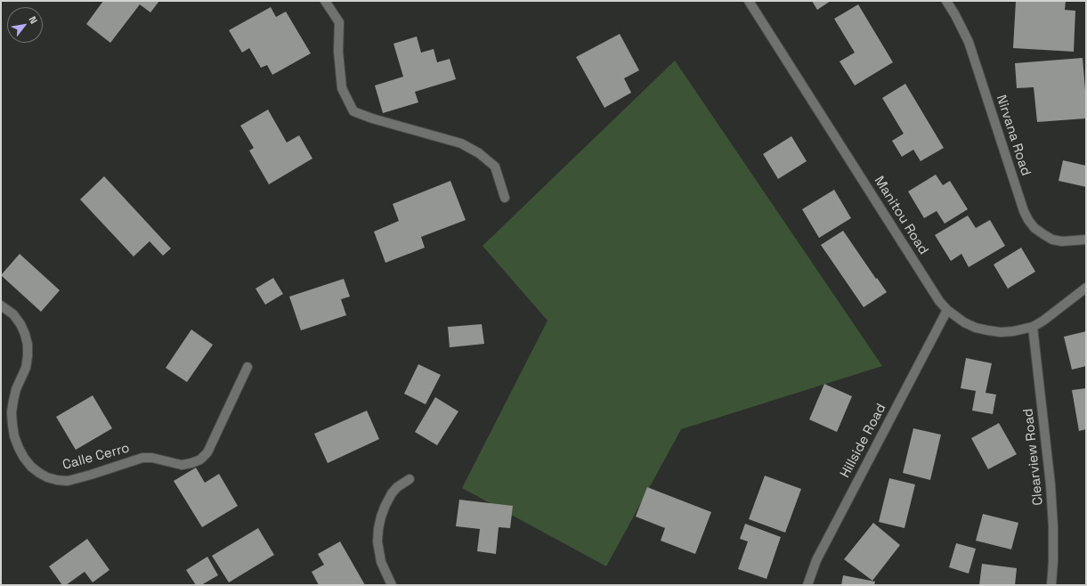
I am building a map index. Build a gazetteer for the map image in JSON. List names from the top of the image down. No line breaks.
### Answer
{"streets":{"street":["Nirvana Road","Manitou Road","Hillside Road","Calle Cerro","Clearview Road"]},"crossings":[["Manitou Road","Hillside Road"],["Manitou Road","Clearview Road"]],"north":"top right"}
